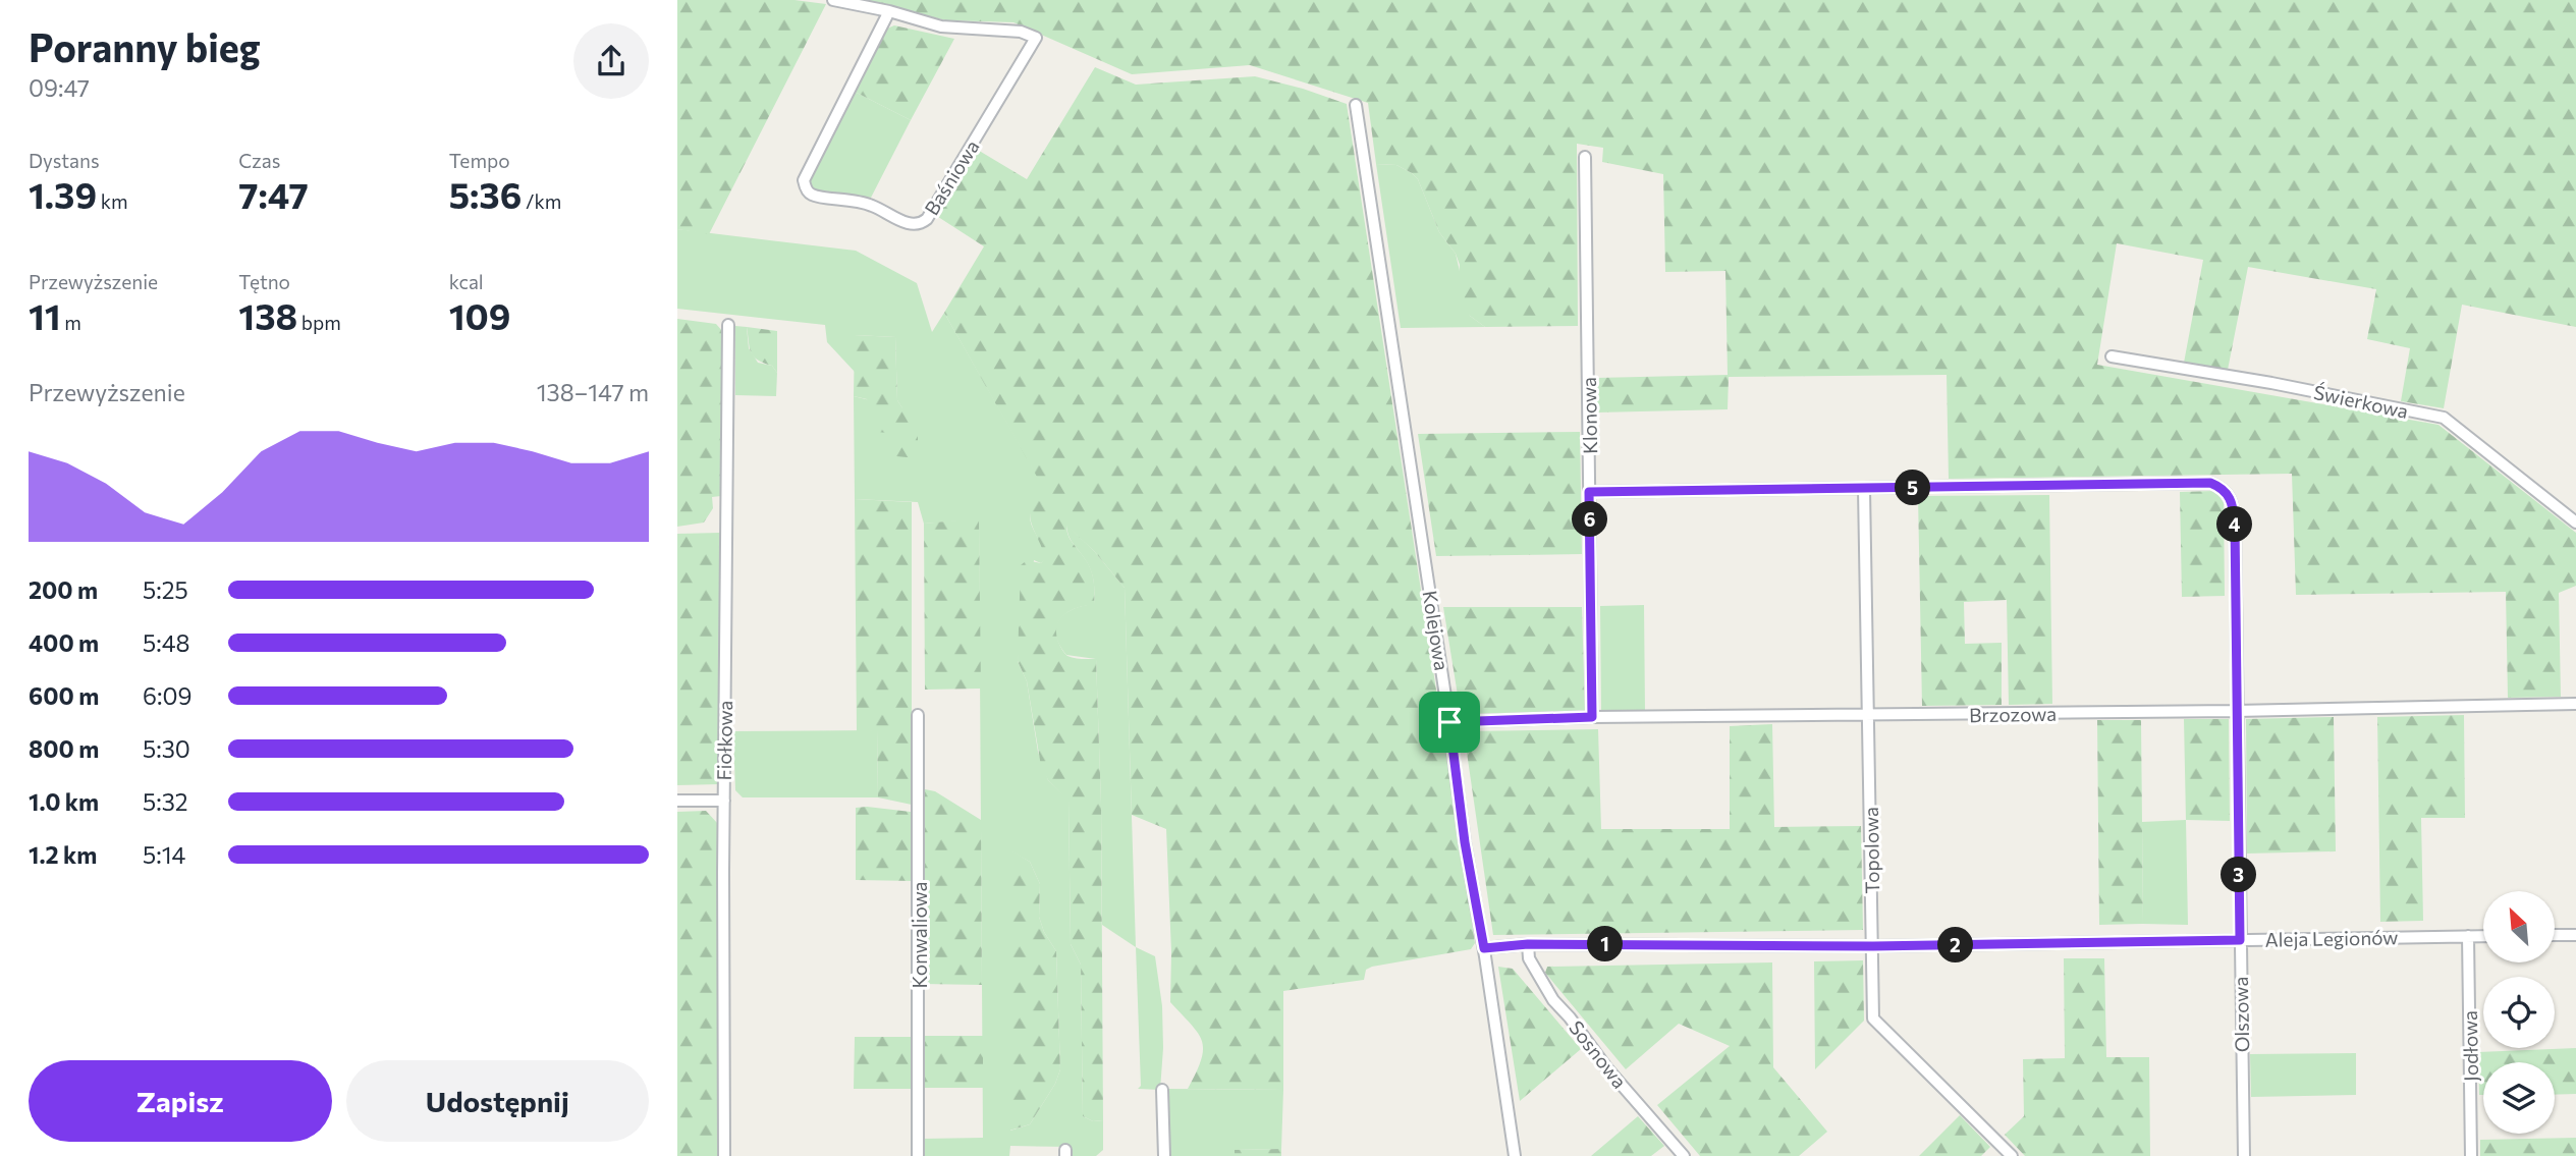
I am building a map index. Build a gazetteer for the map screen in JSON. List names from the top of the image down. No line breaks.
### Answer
{"streets":{"street":["Baśniowa","Świerkowa","Klonowa","Kolejowa","Brzozowa","Fiołkowa","Topolowa","Konwaliowa","Aleja Legionów","Olszowa","Jodłowa","Sosnowa"]},"crossings":[["Klonowa","Brzozowa"],["Kolejowa","Brzozowa"],["Kolejowa","Aleja Legionów"],["Brzozowa","Topolowa"],["Brzozowa","Olszowa"],["Topolowa","Aleja Legionów"],["Topolowa","Olszowa"],["Aleja Legionów","Olszowa"],["Aleja Legionów","Jodłowa"],["Aleja Legionów","Sosnowa"]],"north":"top left","page":{"heading":["Poranny bieg","09:47"],"stats":[["Dystans","1.39 km"],["Czas","7:47"],["Tempo","5:36 /km"],["Przewyższenie","11 m"],["Tętno","138 bpm"],["kcal","109"]],"chart":["Przewyższenie","138–147 m"],"pins":["5","6","4","3","1","2"],"list":[{"name":"200 m","note":"5:25"},{"name":"400 m","note":"5:48"},{"name":"600 m","note":"6:09"},{"name":"800 m","note":"5:30"},{"name":"1.0 km","note":"5:32"},{"name":"1.2 km","note":"5:14"}],"buttons":["Zapisz","Udostępnij"]}}
